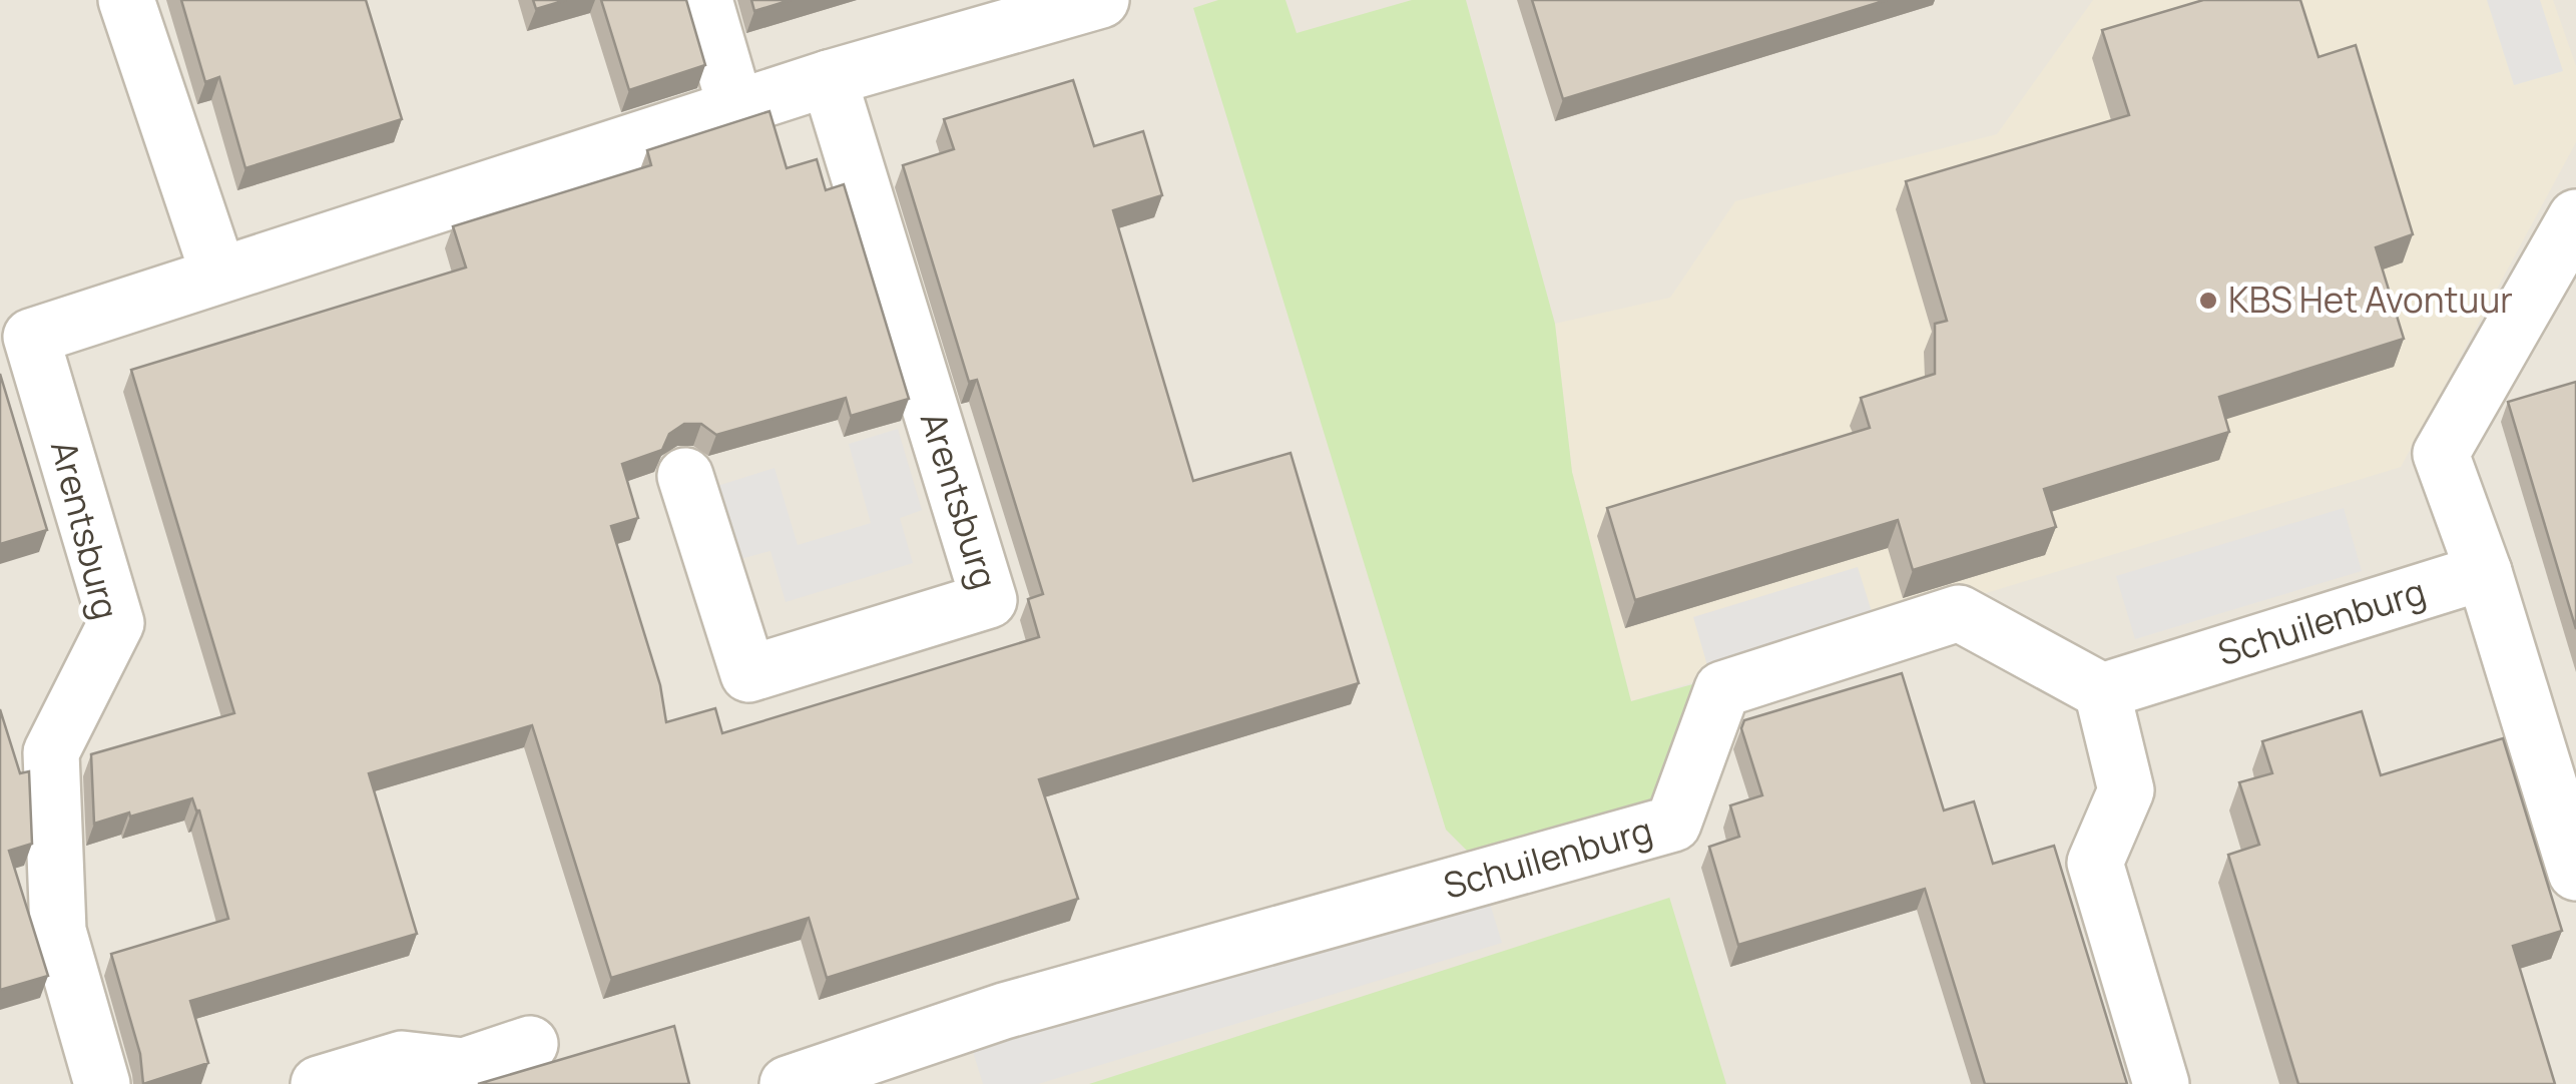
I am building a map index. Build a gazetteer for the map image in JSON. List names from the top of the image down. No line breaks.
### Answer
{"streets":{"street":["Arentsburg","Schuilenburg"]},"places":["KBS Het Avontuur"]}
